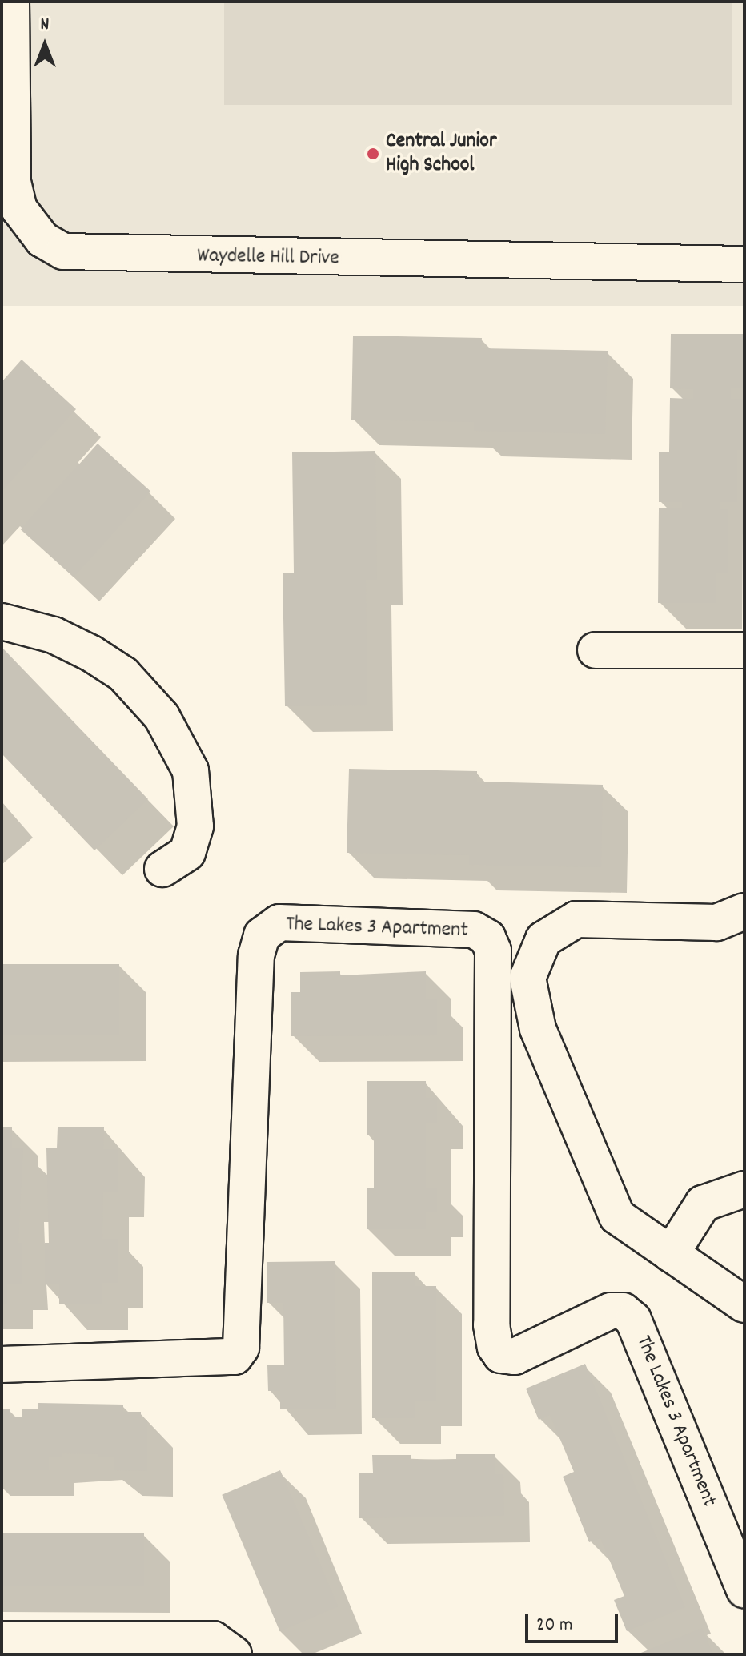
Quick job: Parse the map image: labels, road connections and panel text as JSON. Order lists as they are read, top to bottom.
{
  "streets": {
    "street": ["Waydelle Hill Drive", "The Lakes 3 Apartment"]
  },
  "places": ["Central Junior High School"],
  "scale_bar": "20 m",
  "north": "top"
}
